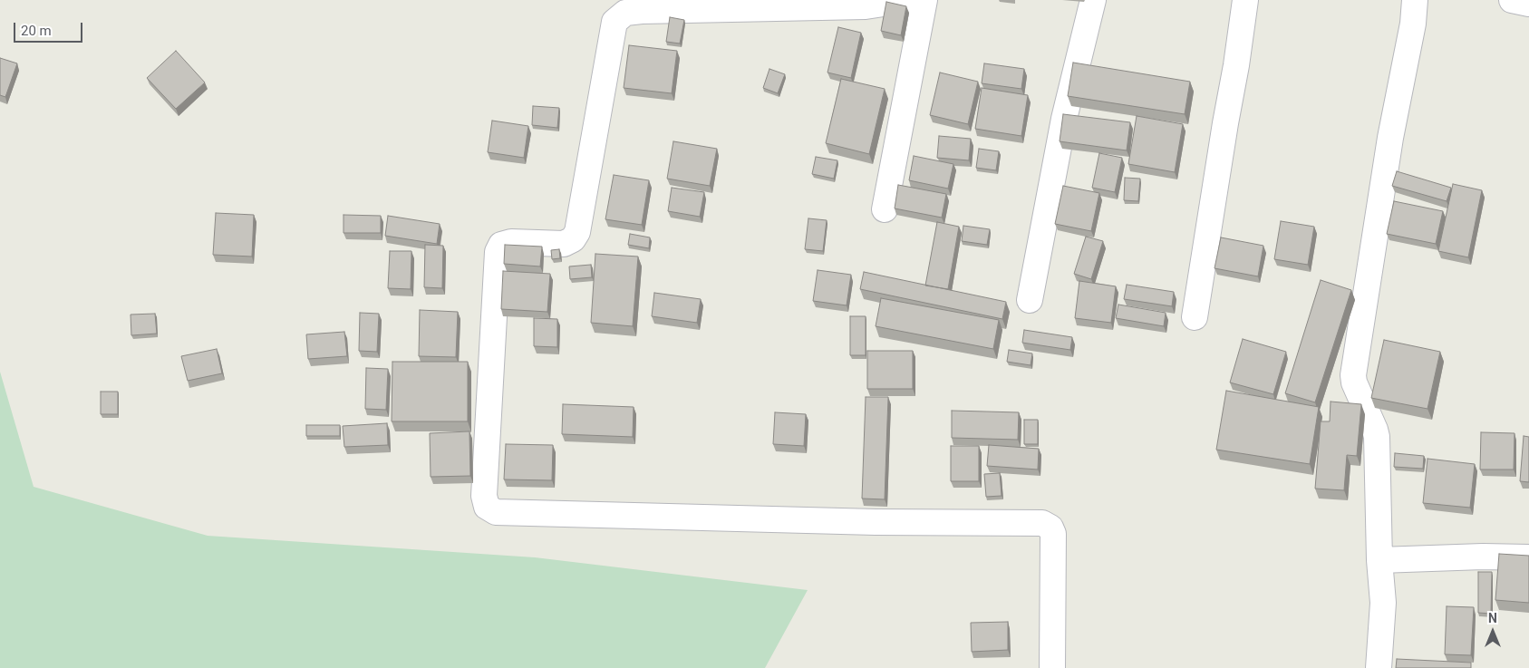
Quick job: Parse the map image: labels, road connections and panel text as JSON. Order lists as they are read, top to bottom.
{
  "scale_bar": "20 m",
  "north": "top"
}
